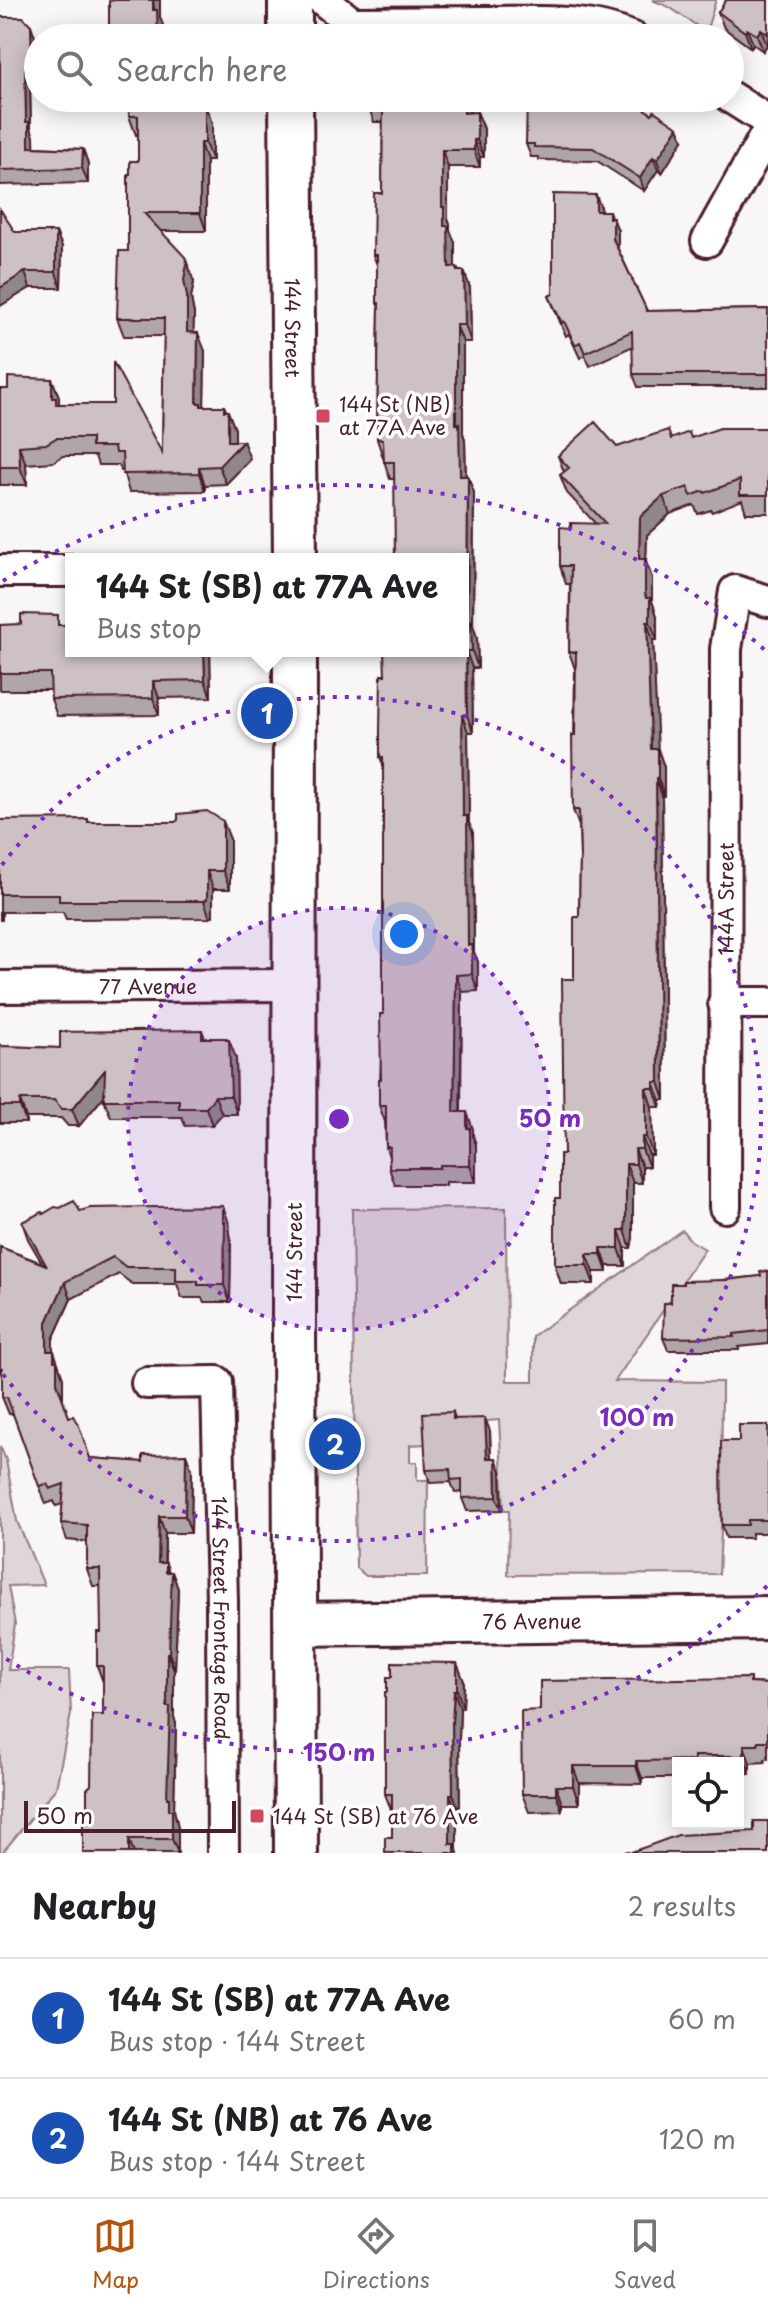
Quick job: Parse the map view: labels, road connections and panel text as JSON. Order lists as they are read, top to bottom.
{
  "streets": {
    "main road": ["144 Street", "76 Avenue"],
    "street": ["144A Street", "77 Avenue", "144 Street Frontage Road"]
  },
  "crossings": [
    ["144 Street", "77 Avenue"],
    ["144 Street", "76 Avenue"]
  ],
  "places": {
    "transit": ["144 St (NB) at 77A Ave", "144 St (SB) at 76 Ave"]
  },
  "scale_bar": "50 m",
  "page": {
    "search": "Search here",
    "popup": ["144 St (SB) at 77A Ave", "Bus stop"],
    "pins": ["1", "2"],
    "scale": "50 m",
    "heading": ["Nearby", "2 results"],
    "list": [
      {
        "mark": "1",
        "name": "144 St (SB) at 77A Ave",
        "note": "Bus stop · 144 Street",
        "value": "60 m"
      },
      {
        "mark": "2",
        "name": "144 St (NB) at 76 Ave",
        "note": "Bus stop · 144 Street",
        "value": "120 m"
      }
    ],
    "nav": ["Map", "Directions", "Saved"]
  },
  "rings": ["50 m", "100 m", "150 m"]
}
